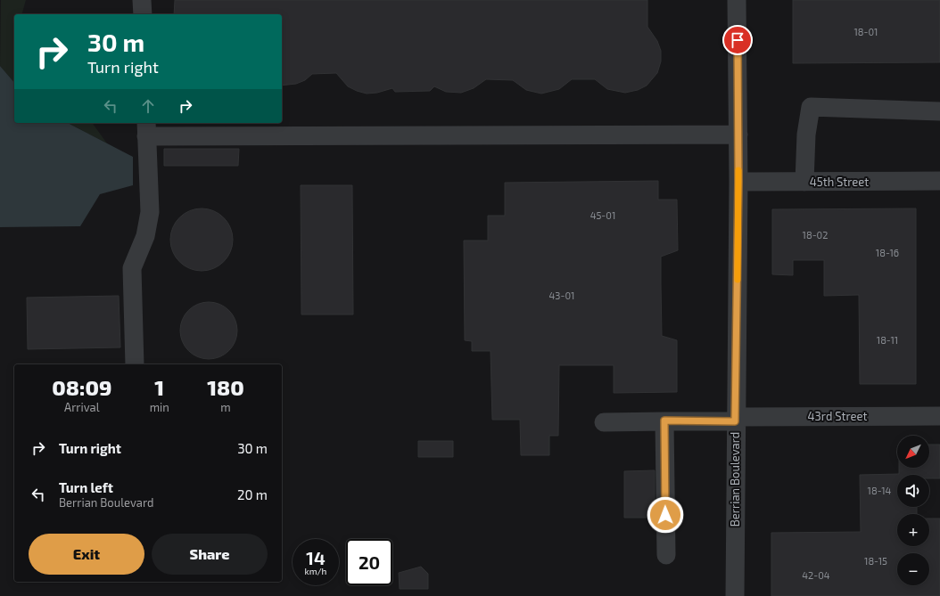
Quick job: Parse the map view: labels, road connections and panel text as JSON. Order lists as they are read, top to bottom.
{
  "streets": {
    "street": ["45th Street", "43rd Street", "Berrian Boulevard"]
  },
  "crossings": [
    ["45th Street", "Berrian Boulevard"],
    ["43rd Street", "Berrian Boulevard"]
  ],
  "house_numbers": [
    "18-01",
    "45-01",
    "18-02",
    "18-16",
    "43-01",
    "18-11",
    "18-14",
    "18-15",
    "42-04"
  ],
  "north": "bottom left",
  "page": {
    "turn": ["30 m", "Turn right"],
    "eta": [
      "08:09",
      "Arrival",
      "1",
      "min",
      "180",
      "m"
    ],
    "list": [
      {
        "name": "Turn right",
        "value": "30 m"
      },
      {
        "name": "Turn left",
        "note": "Berrian Boulevard",
        "value": "20 m"
      }
    ],
    "map_buttons": ["+", "−"],
    "buttons": ["Exit", "Share"],
    "speed": "14 km/h",
    "limit": "20"
  }
}
